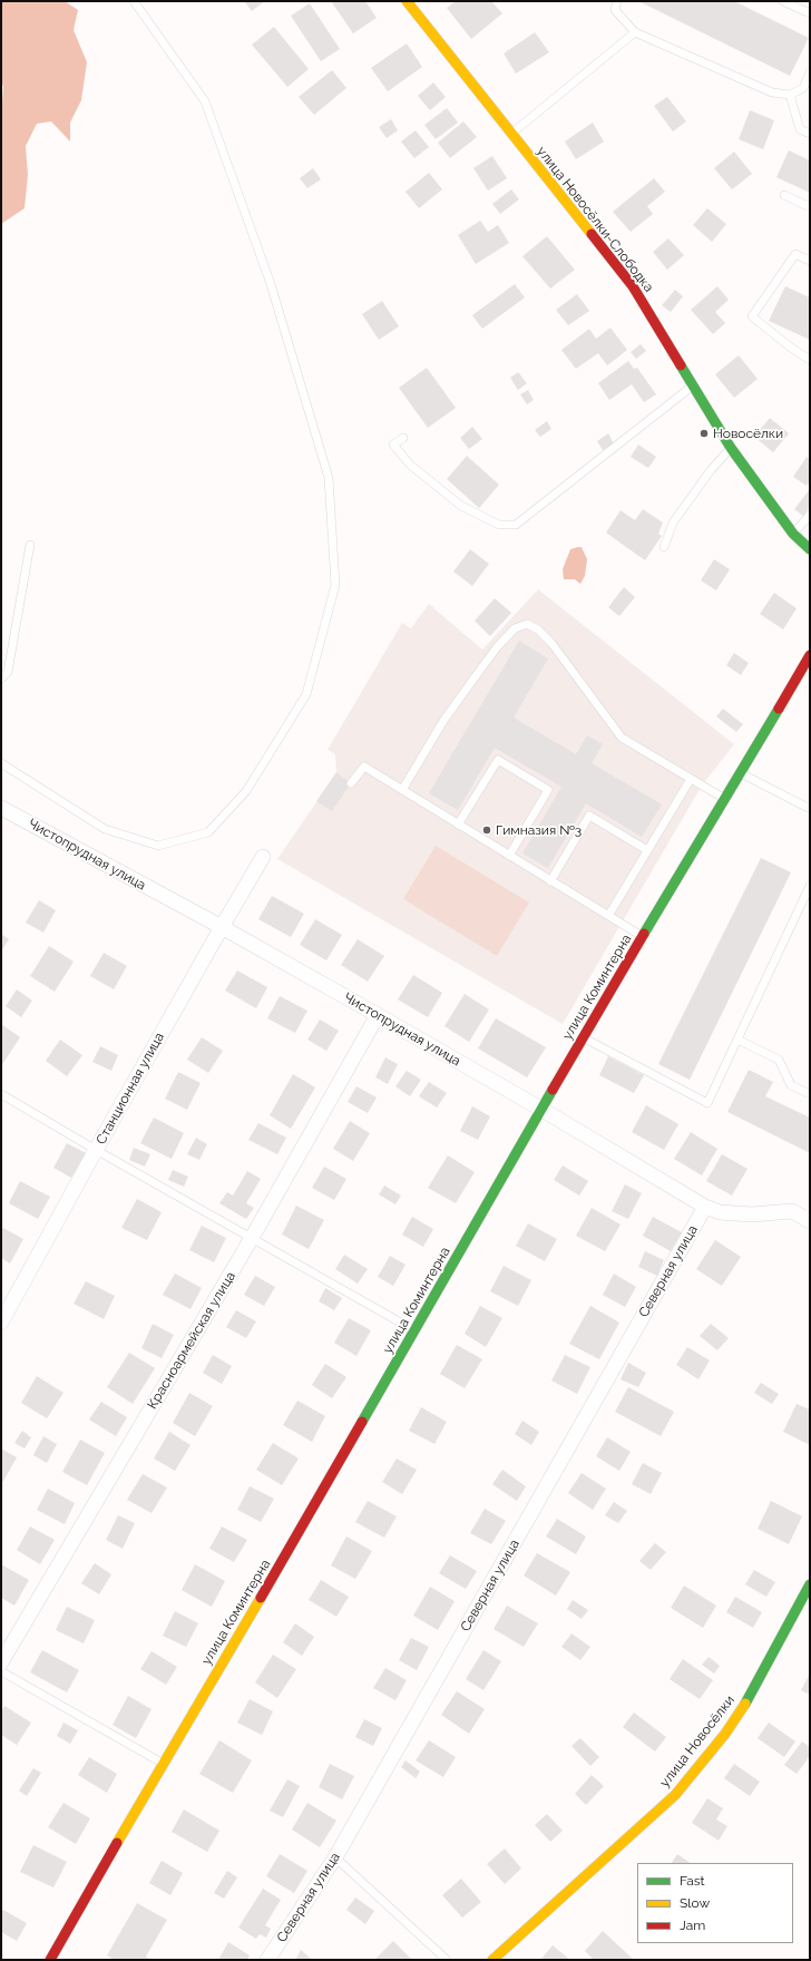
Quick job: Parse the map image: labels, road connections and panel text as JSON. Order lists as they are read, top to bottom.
{
  "streets": {
    "street": [
      "улица Новосёлки-Слободка",
      "Чистопрудная улица",
      "улица Коминтерна",
      "Станционная улица",
      "Северная улица",
      "Красноармейская улица",
      "улица Новосёлки"
    ]
  },
  "crossings": [
    ["Чистопрудная улица", "улица Коминтерна"],
    ["Чистопрудная улица", "Станционная улица"],
    ["Чистопрудная улица", "Северная улица"],
    ["Чистопрудная улица", "Красноармейская улица"]
  ],
  "places": ["Новосёлки", "Гимназия №3"],
  "legend": ["Fast", "Slow", "Jam"]
}
